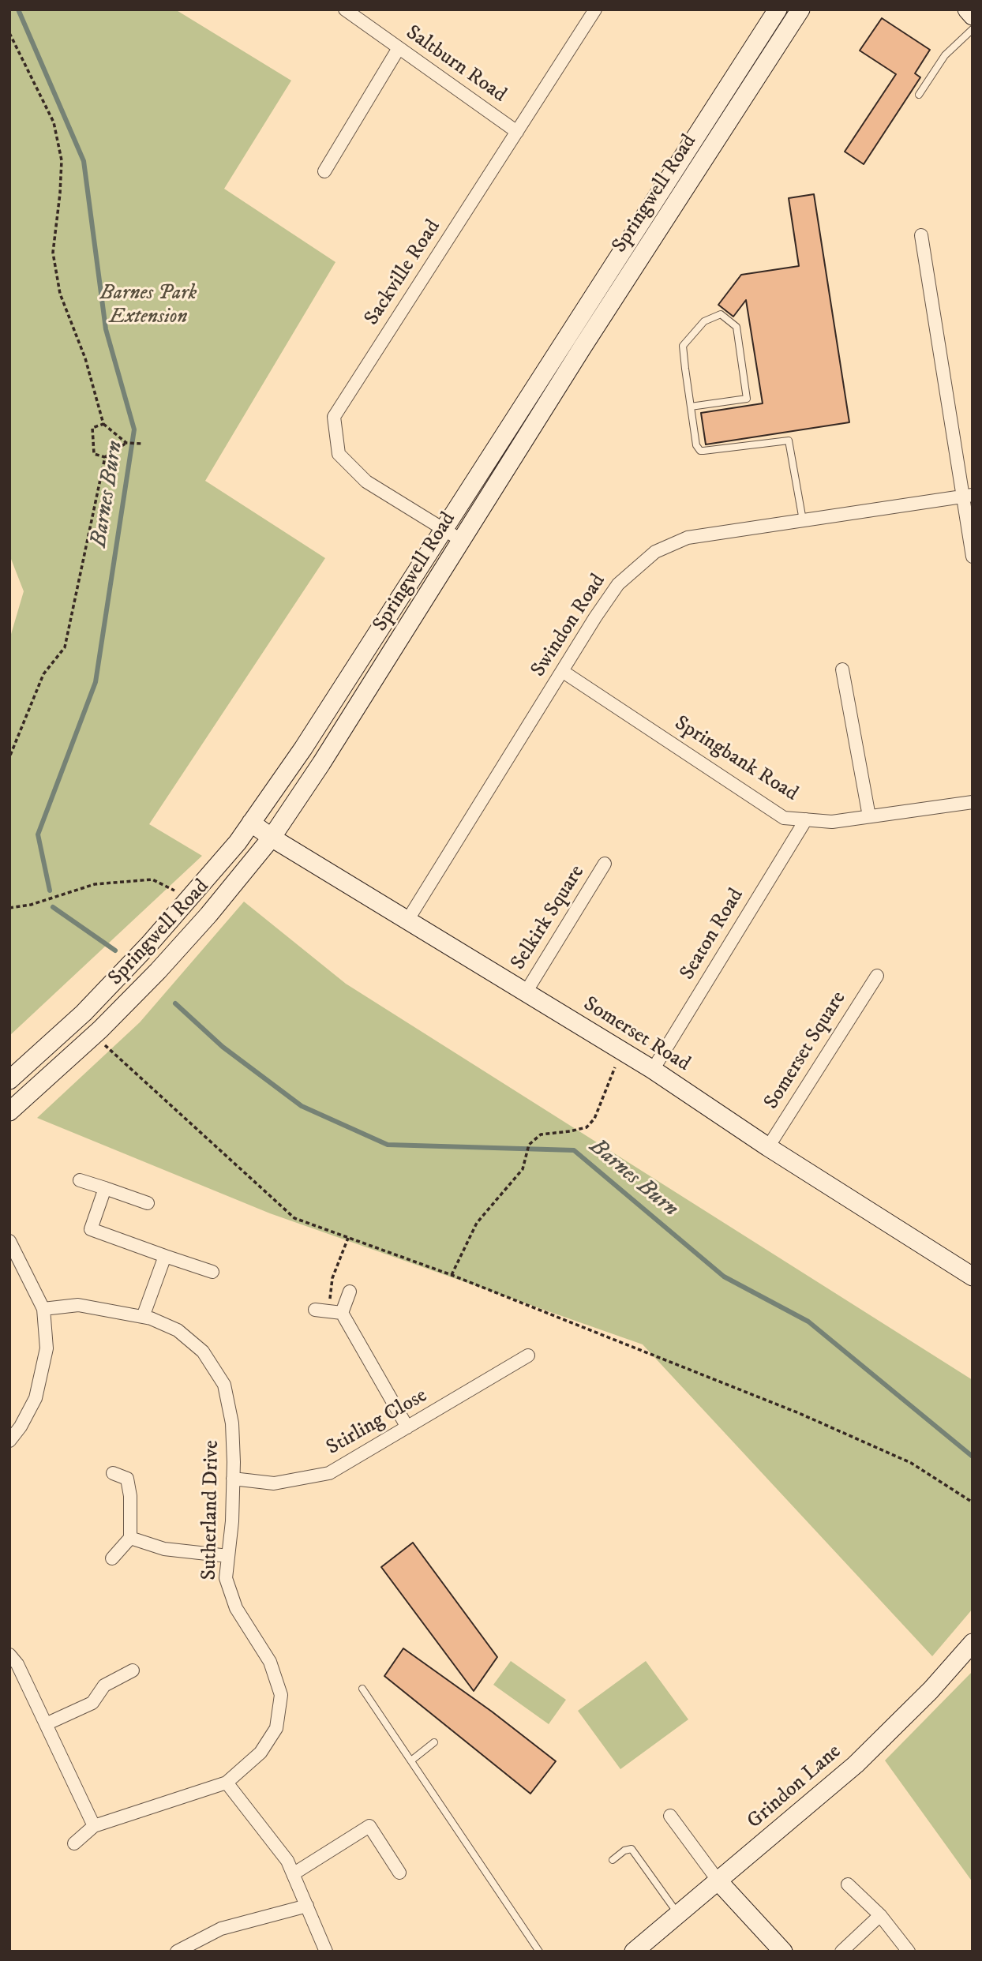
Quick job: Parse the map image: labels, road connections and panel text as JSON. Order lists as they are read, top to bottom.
{
  "streets": {
    "main road": ["Springwell Road", "Somerset Road", "Grindon Lane"],
    "street": [
      "Saltburn Road",
      "Sackville Road",
      "Swindon Road",
      "Springbank Road",
      "Selkirk Square",
      "Seaton Road",
      "Somerset Square",
      "Stirling Close",
      "Sutherland Drive"
    ]
  },
  "crossings": [
    ["Saltburn Road", "Sackville Road"],
    ["Springwell Road", "Sackville Road"],
    ["Springwell Road", "Somerset Road"],
    ["Swindon Road", "Springbank Road"],
    ["Swindon Road", "Somerset Road"],
    ["Springbank Road", "Seaton Road"],
    ["Selkirk Square", "Somerset Road"],
    ["Seaton Road", "Somerset Road"],
    ["Somerset Road", "Somerset Square"],
    ["Stirling Close", "Sutherland Drive"]
  ],
  "water": ["Barnes Burn"],
  "parks": ["Barnes Park Extension"]
}
